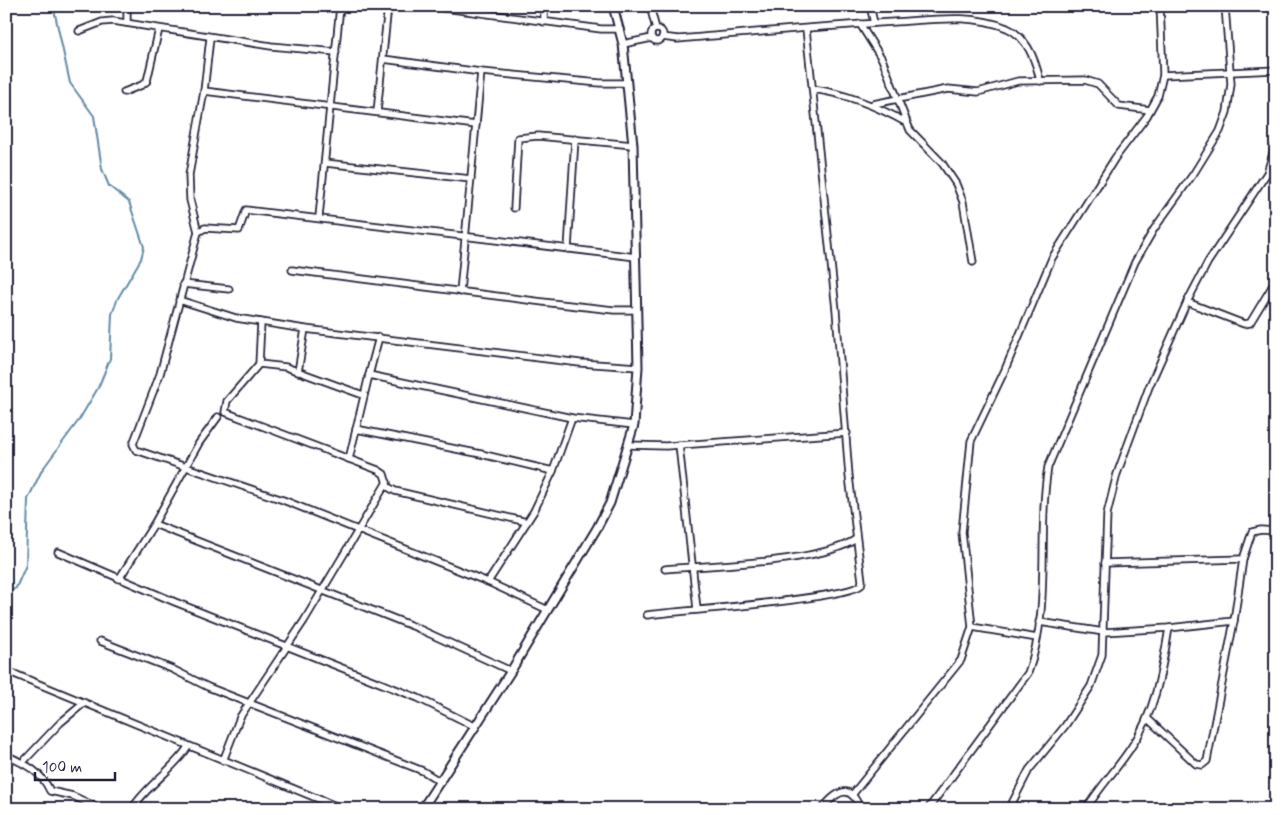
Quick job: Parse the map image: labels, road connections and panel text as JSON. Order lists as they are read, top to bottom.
{
  "scale_bar": "100 m"
}
